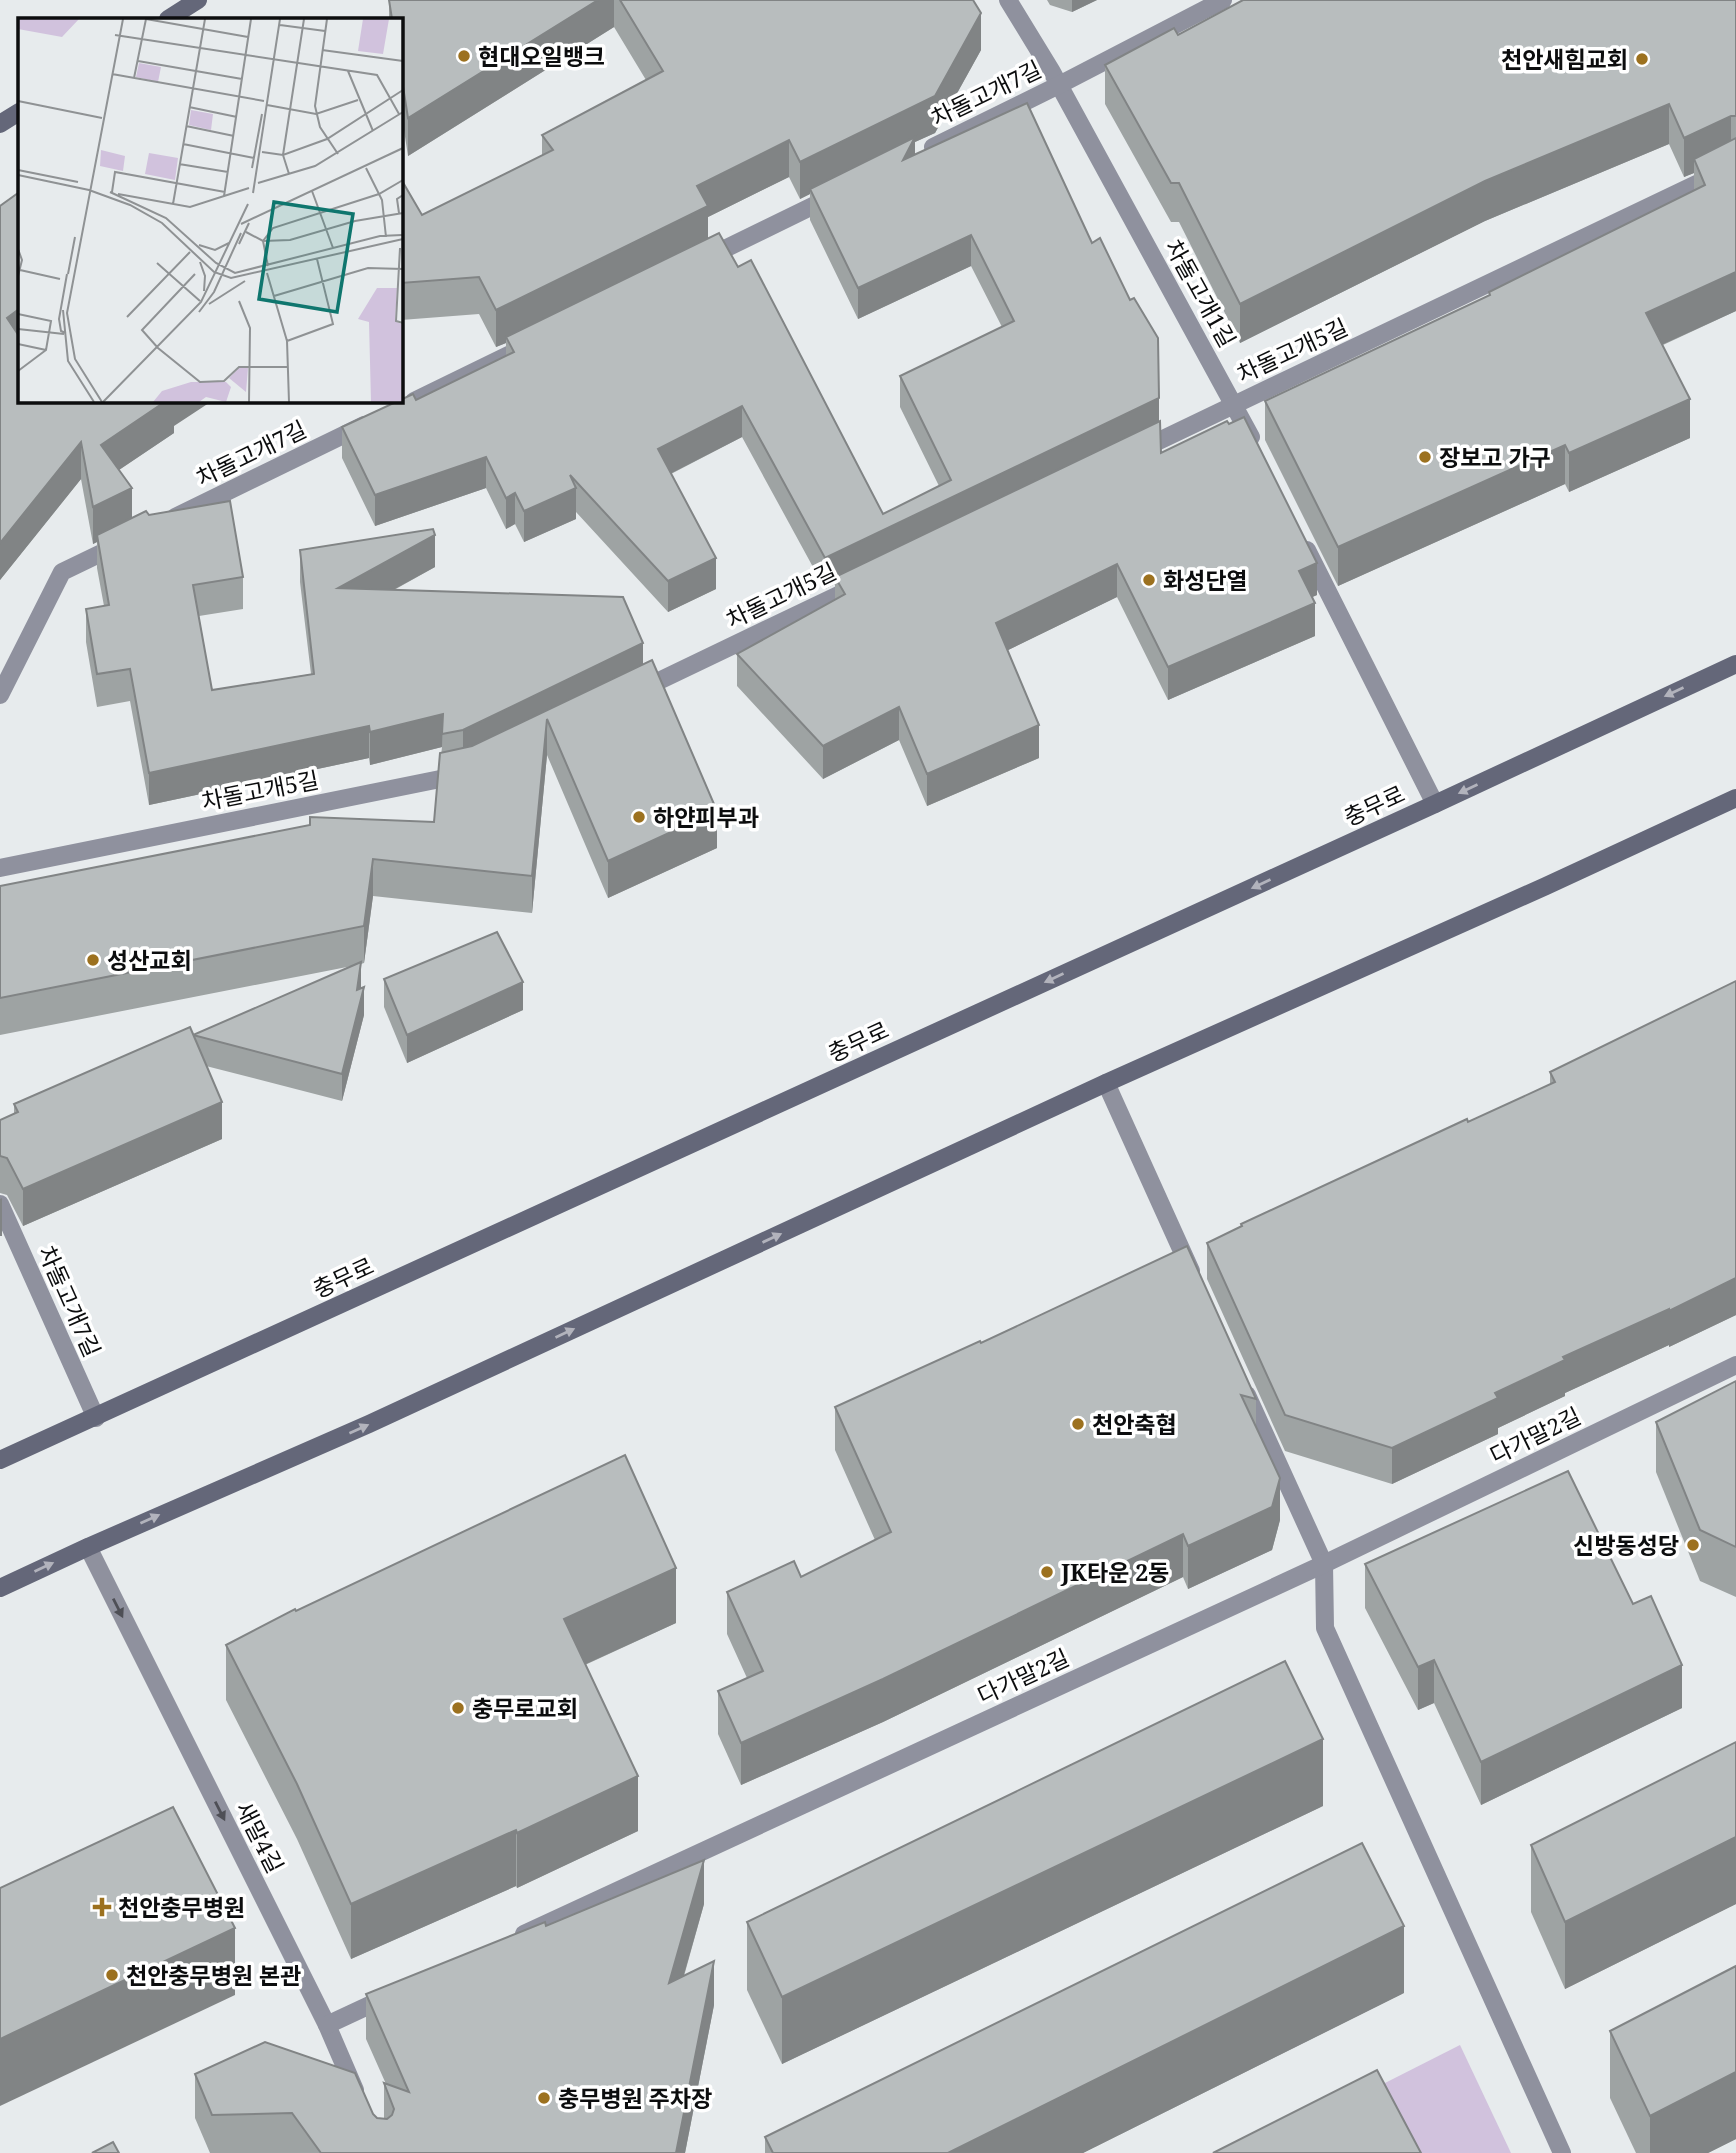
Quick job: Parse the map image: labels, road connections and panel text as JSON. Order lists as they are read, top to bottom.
{
  "streets": {
    "main road": ["충무로"],
    "street": [
      "차돌고개7길",
      "차돌고개1길",
      "차돌고개5길",
      "다가말2길",
      "새말4길"
    ]
  },
  "crossings": [
    ["차돌고개7길", "차돌고개1길"],
    ["차돌고개7길", "충무로"],
    ["차돌고개1길", "차돌고개5길"]
  ],
  "one_way": ["새말4길"],
  "places": {
    "other": [
      "현대오일뱅크",
      "천안새힘교회",
      "장보고 가구",
      "화성단열",
      "하얀피부과",
      "성산교회",
      "천안축협",
      "신방동성당",
      "JK타운 2동",
      "충무로교회",
      "천안충무병원 본관",
      "충무병원 주차장"
    ],
    "health": ["천안충무병원"]
  }
}
